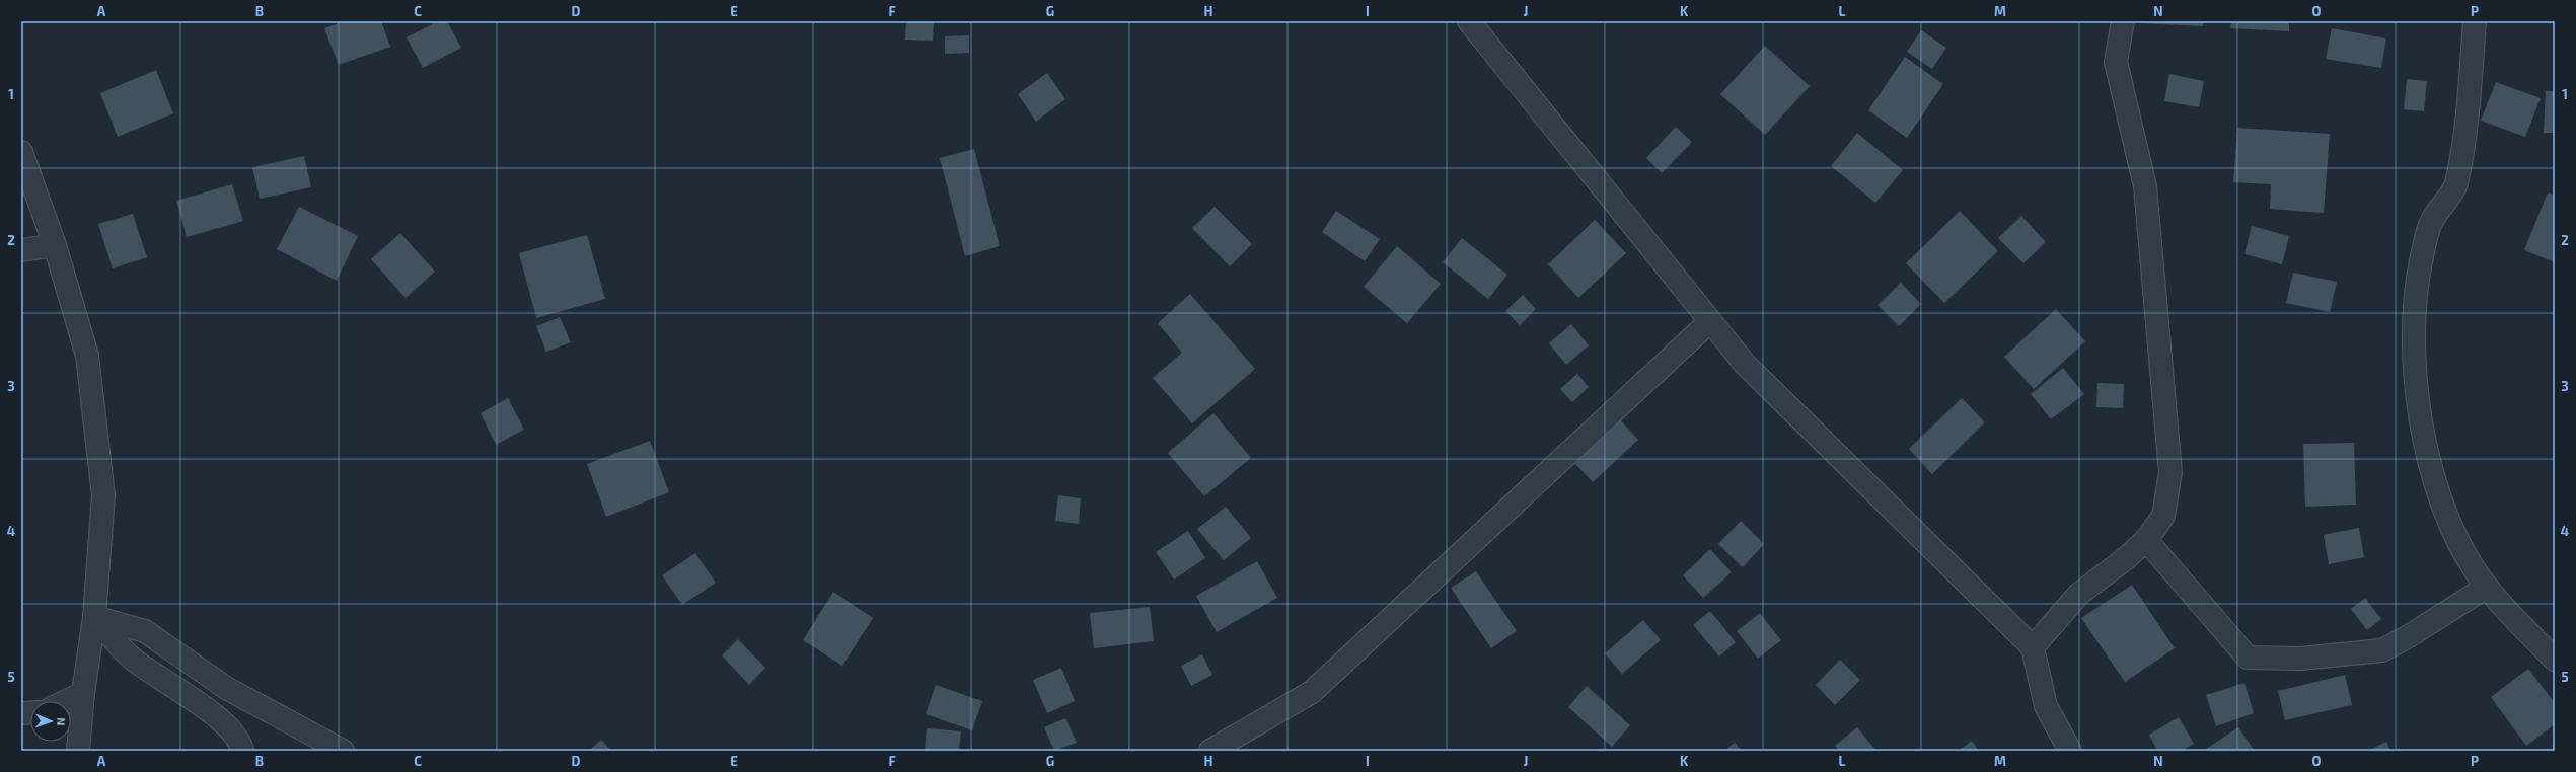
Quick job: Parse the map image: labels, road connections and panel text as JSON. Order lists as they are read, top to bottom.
{
  "north": "right",
  "grid": {
    "columns": [
      "A",
      "B",
      "C",
      "D",
      "E",
      "F",
      "G",
      "H",
      "I",
      "J",
      "K",
      "L",
      "M",
      "N",
      "O",
      "P"
    ],
    "rows": [
      "1",
      "2",
      "3",
      "4",
      "5"
    ]
  }
}
